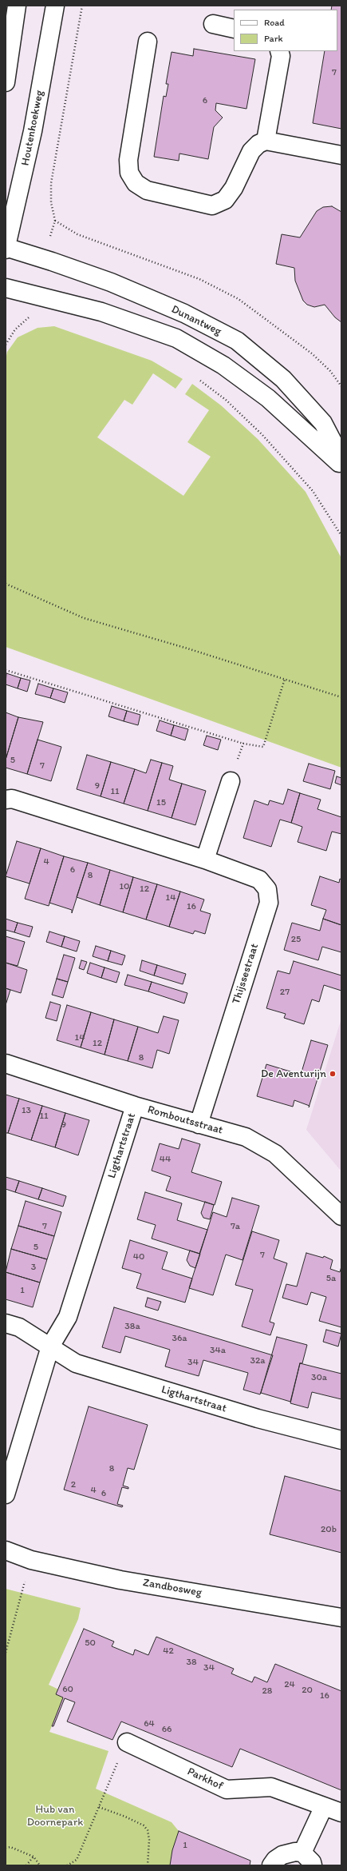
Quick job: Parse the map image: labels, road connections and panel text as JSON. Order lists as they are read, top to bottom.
{
  "streets": {
    "street": [
      "Houtenhoekweg",
      "Dunantweg",
      "Thijssestraat",
      "Romboutsstraat",
      "Ligthartstraat",
      "Zandbosweg",
      "Parkhof"
    ]
  },
  "crossings": [
    ["Houtenhoekweg", "Dunantweg"],
    ["Thijssestraat", "Romboutsstraat"],
    ["Romboutsstraat", "Ligthartstraat"]
  ],
  "parks": ["Hub van Doornepark"],
  "places": ["De Aventurijn"],
  "house_numbers": [
    "7",
    "6",
    "5",
    "7",
    "9",
    "11",
    "15",
    "4",
    "6",
    "8",
    "10",
    "12",
    "14",
    "16",
    "25",
    "27",
    "14",
    "12",
    "8",
    "13",
    "11",
    "9",
    "44",
    "7",
    "7a",
    "5",
    "7",
    "40",
    "3",
    "5a",
    "1",
    "38a",
    "36a",
    "34a",
    "32a",
    "34",
    "30a",
    "8",
    "2",
    "4",
    "6",
    "20b",
    "50",
    "42",
    "38",
    "34",
    "24",
    "60",
    "20",
    "28",
    "16",
    "64",
    "66",
    "1"
  ],
  "legend": ["Road", "Park"]
}
